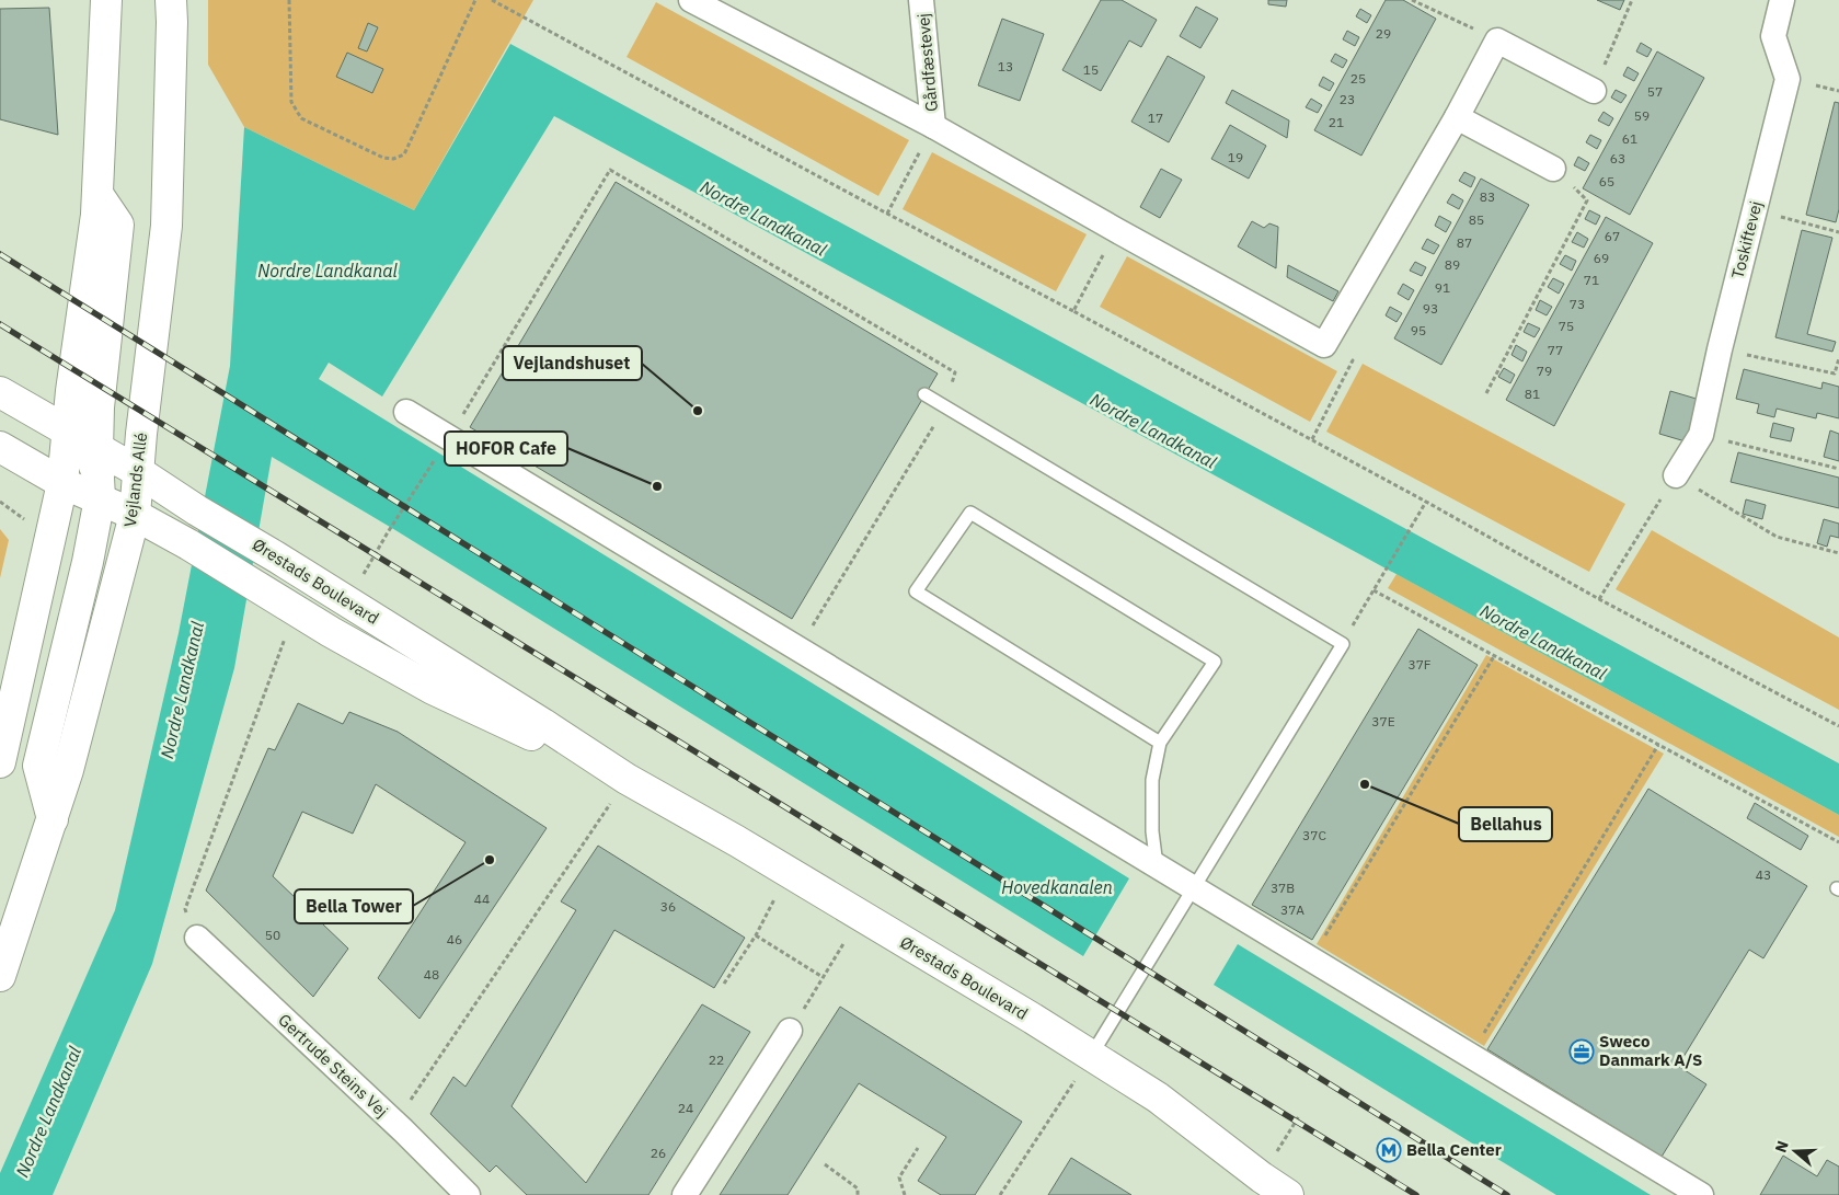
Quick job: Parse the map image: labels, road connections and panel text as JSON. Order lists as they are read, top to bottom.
{
  "streets": {
    "street": [
      "Gårdfæstevej",
      "Toskiftevej",
      "Vejlands Allé",
      "Ørestads Boulevard",
      "Gertrude Steins Vej"
    ]
  },
  "crossings": [
    ["Vejlands Allé", "Ørestads Boulevard"]
  ],
  "water": ["Nordre Landkanal", "Hovedkanalen"],
  "places": {
    "other": [
      "Vejlandshuset",
      "HOFOR Cafe",
      "Bellahus",
      "Bella Tower"
    ],
    "office": ["Sweco Danmark A/S"],
    "metro station": ["Bella Center"]
  },
  "house_numbers": [
    "29",
    "13",
    "15",
    "25",
    "57",
    "23",
    "59",
    "17",
    "21",
    "61",
    "19",
    "63",
    "65",
    "83",
    "85",
    "67",
    "87",
    "69",
    "89",
    "71",
    "91",
    "73",
    "93",
    "75",
    "95",
    "77",
    "79",
    "81",
    "37F",
    "37E",
    "37C",
    "43",
    "37B",
    "44",
    "36",
    "37A",
    "50",
    "46",
    "48",
    "22",
    "24",
    "26"
  ],
  "north": "left"
}
